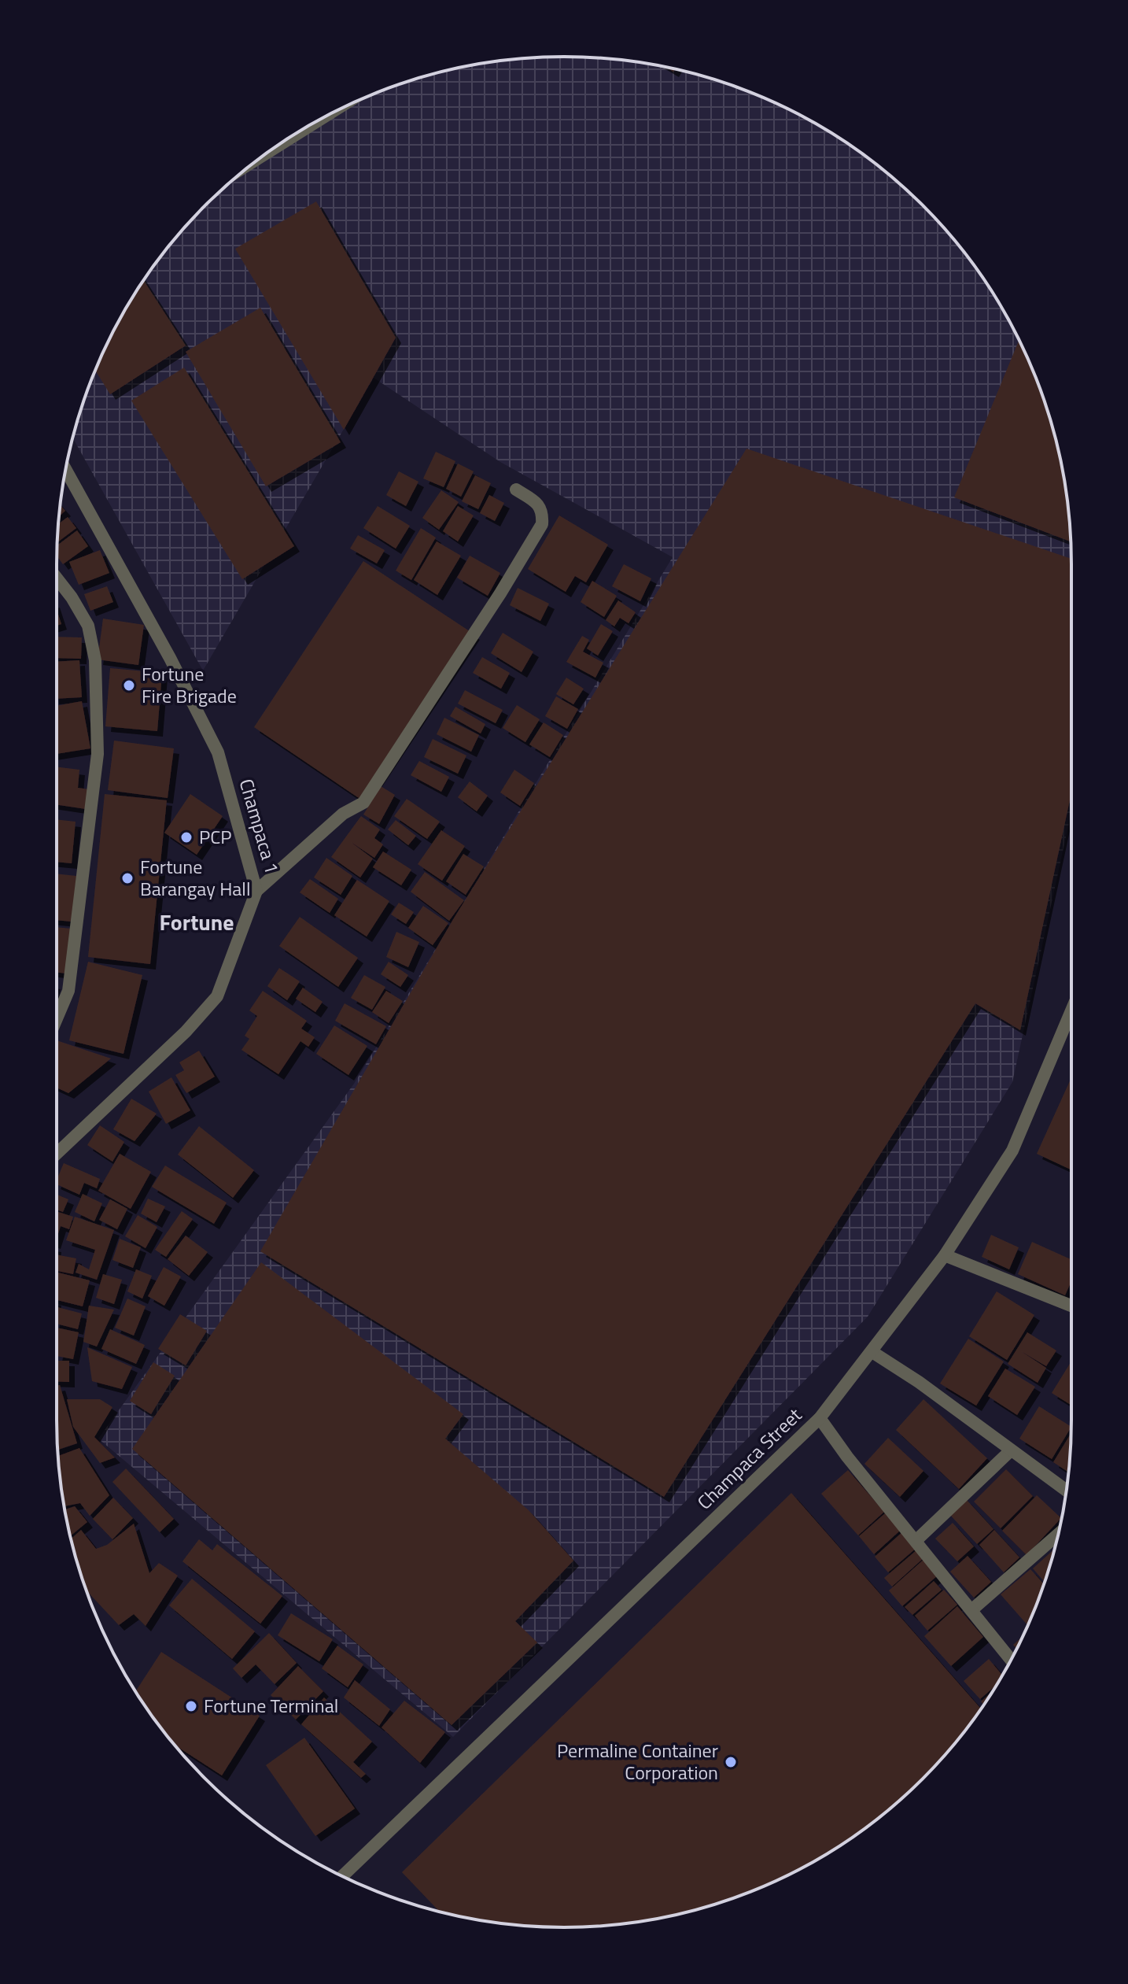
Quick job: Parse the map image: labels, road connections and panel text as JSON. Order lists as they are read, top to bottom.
{
  "streets": {
    "street": ["Champaca 1", "Champaca Street"]
  },
  "districts": ["Fortune"],
  "places": [
    "Fortune Fire Brigade",
    "PCP",
    "Fortune Barangay Hall",
    "Fortune Terminal",
    "Permaline Container Corporation"
  ]
}
